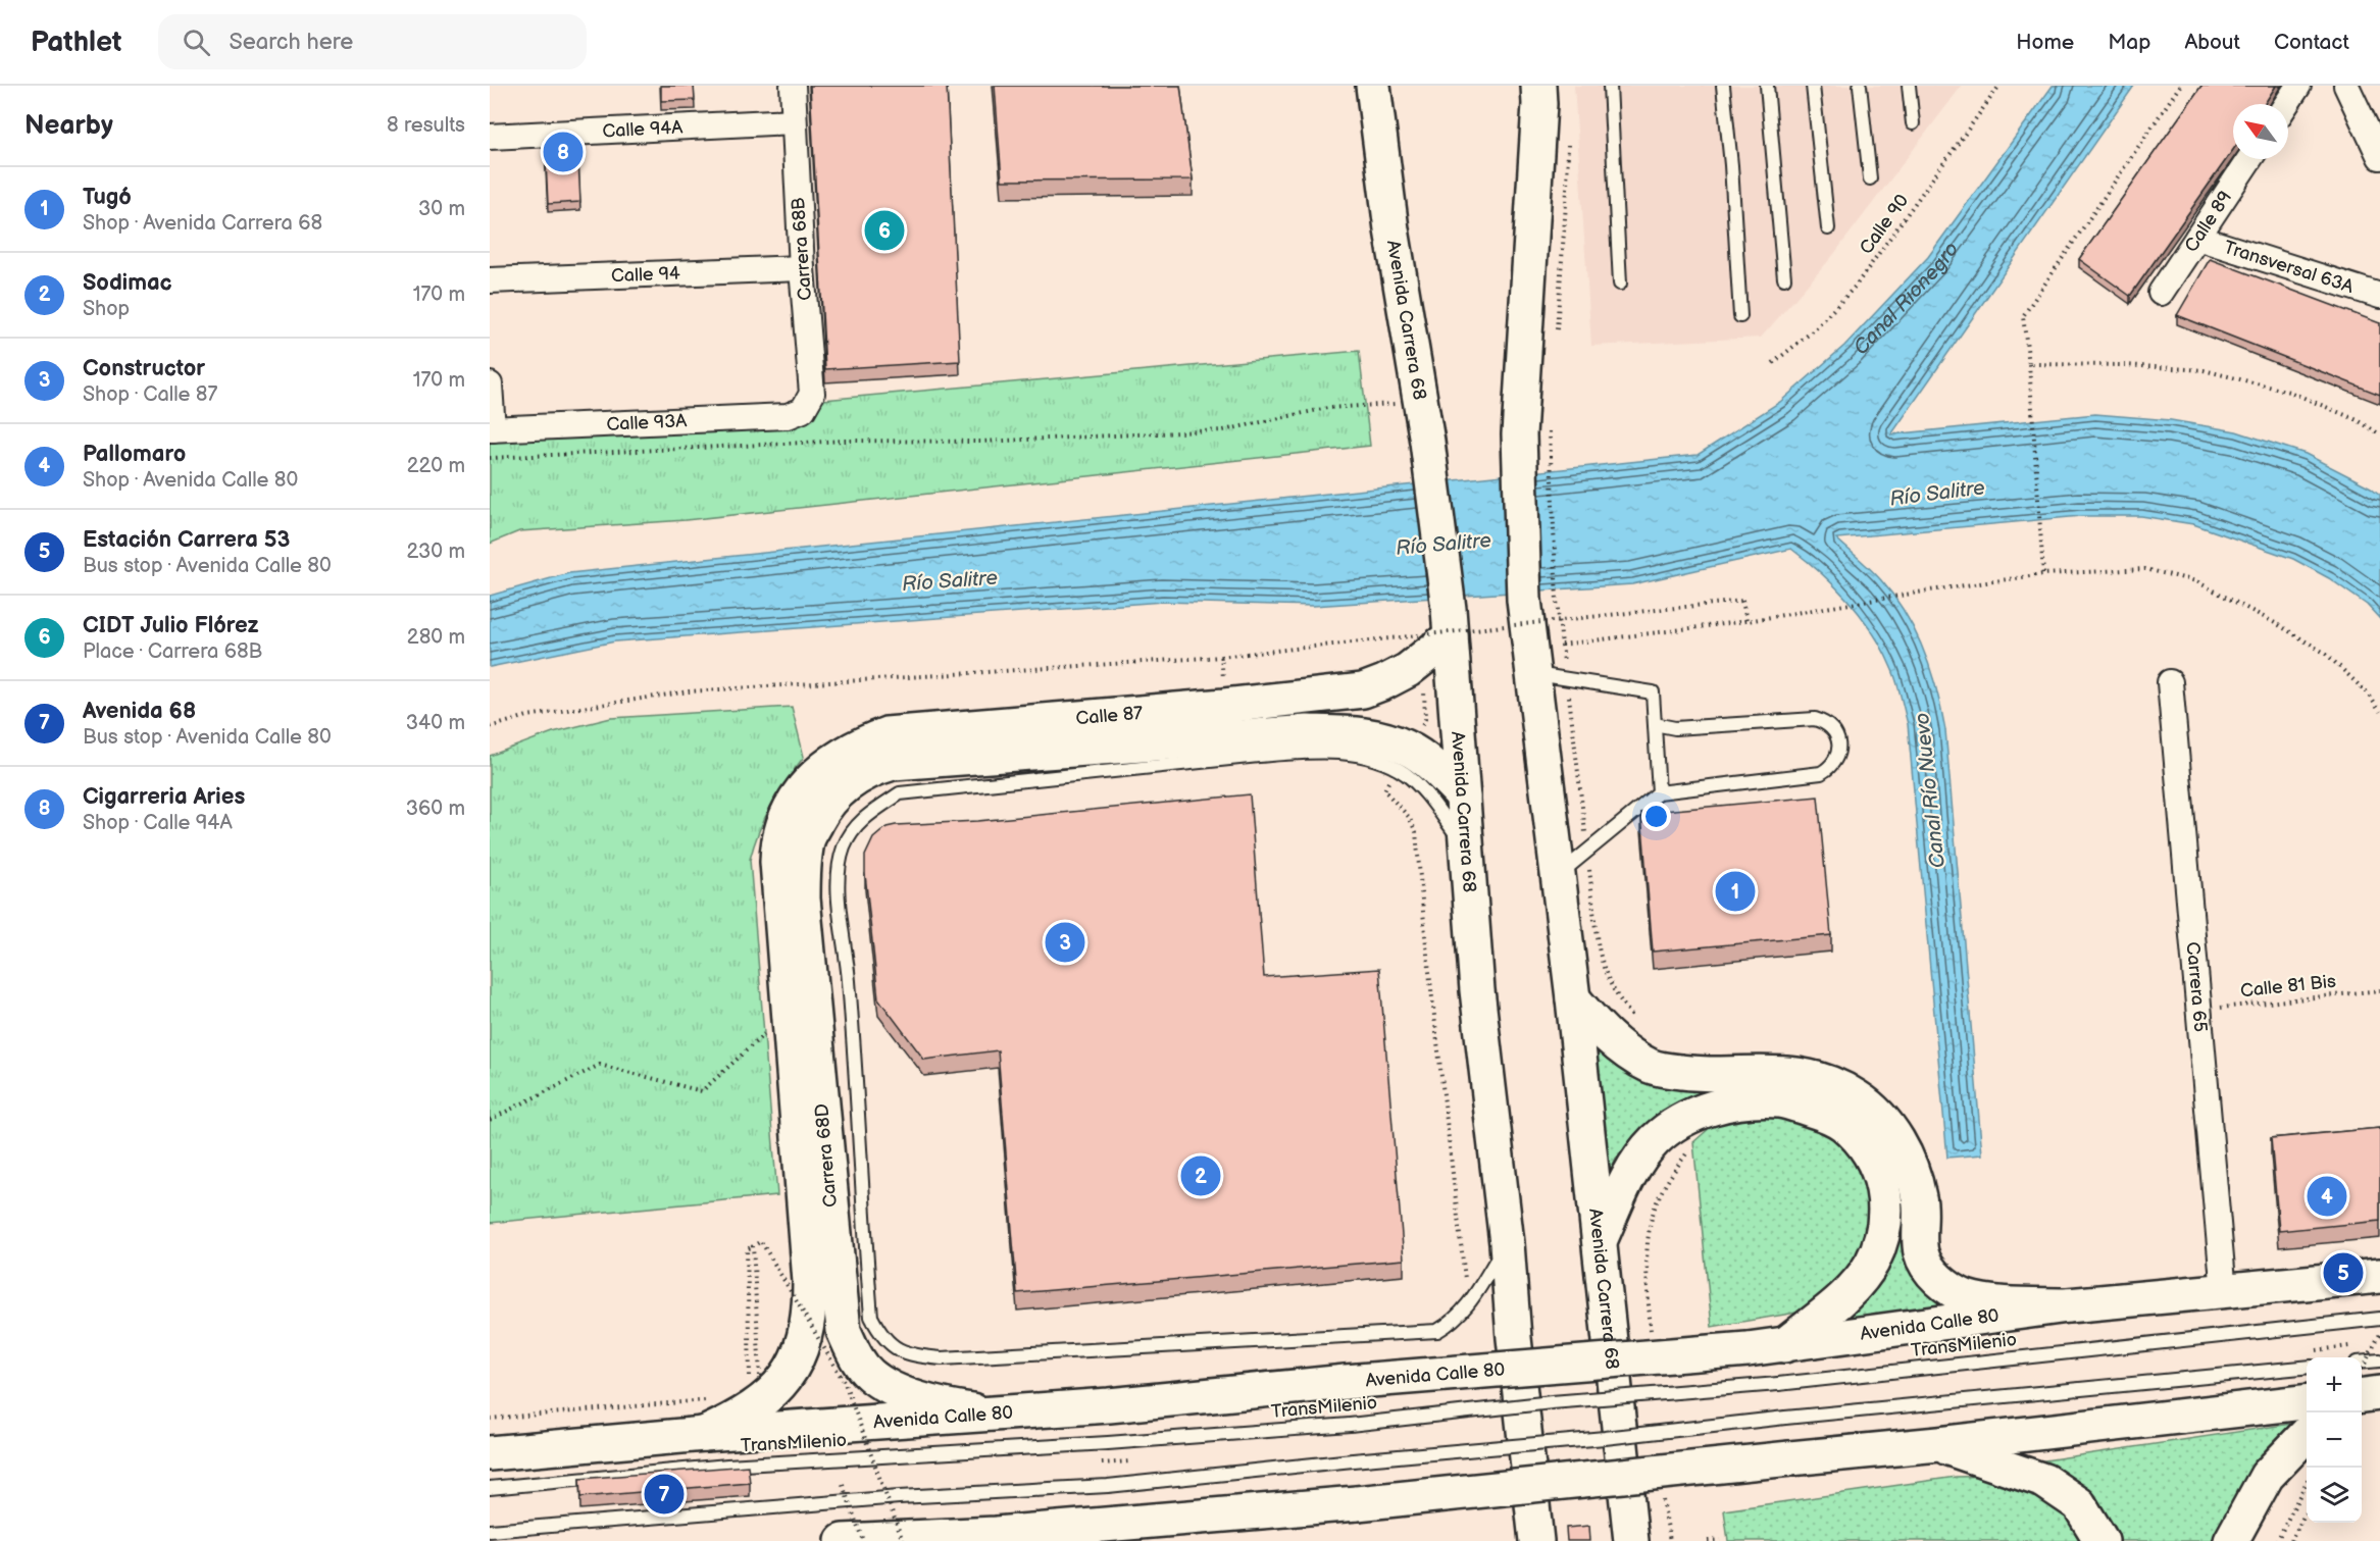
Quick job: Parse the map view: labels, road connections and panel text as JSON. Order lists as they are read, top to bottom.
{
  "streets": {
    "main road": [
      "Avenida Carrera 68",
      "Calle 87",
      "Carrera 68D",
      "Avenida Calle 80"
    ],
    "street": [
      "Calle 94A",
      "Calle 89",
      "Carrera 68B",
      "Transversal 63A",
      "Calle 94",
      "Calle 93A",
      "Carrera 65"
    ],
    "lane": ["TransMilenio"],
    "path": ["Calle 90", "Calle 81 Bis"]
  },
  "crossings": [
    ["Calle 94A", "Carrera 68B"],
    ["Calle 89", "Transversal 63A"],
    ["Carrera 68B", "Calle 94"],
    ["Carrera 68B", "Calle 93A"],
    ["Avenida Carrera 68", "Calle 87"],
    ["Calle 87", "Carrera 68D"],
    ["Calle 81 Bis", "Carrera 65"],
    ["Carrera 65", "Avenida Calle 80"],
    ["Carrera 68D", "Avenida Calle 80"]
  ],
  "water": ["Canal Rionegro", "Río Salitre", "Canal Río Nuevo"],
  "north": "top left",
  "page": {
    "header": "Pathlet",
    "search": "Search here",
    "nav": [
      "Home",
      "Map",
      "About",
      "Contact"
    ],
    "heading": ["Nearby", "8 results"],
    "pins": [
      "8",
      "6",
      "1",
      "3",
      "2",
      "4",
      "5",
      "7"
    ],
    "list": [
      {
        "mark": "1",
        "name": "Tugó",
        "note": "Shop · Avenida Carrera 68",
        "value": "30 m"
      },
      {
        "mark": "2",
        "name": "Sodimac",
        "note": "Shop",
        "value": "170 m"
      },
      {
        "mark": "3",
        "name": "Constructor",
        "note": "Shop · Calle 87",
        "value": "170 m"
      },
      {
        "mark": "4",
        "name": "Pallomaro",
        "note": "Shop · Avenida Calle 80",
        "value": "220 m"
      },
      {
        "mark": "5",
        "name": "Estación Carrera 53",
        "note": "Bus stop · Avenida Calle 80",
        "value": "230 m"
      },
      {
        "mark": "6",
        "name": "CIDT Julio Flórez",
        "note": "Place · Carrera 68B",
        "value": "280 m"
      },
      {
        "mark": "7",
        "name": "Avenida 68",
        "note": "Bus stop · Avenida Calle 80",
        "value": "340 m"
      },
      {
        "mark": "8",
        "name": "Cigarreria Aries",
        "note": "Shop · Calle 94A",
        "value": "360 m"
      }
    ],
    "map_buttons": ["+", "−"]
  }
}
